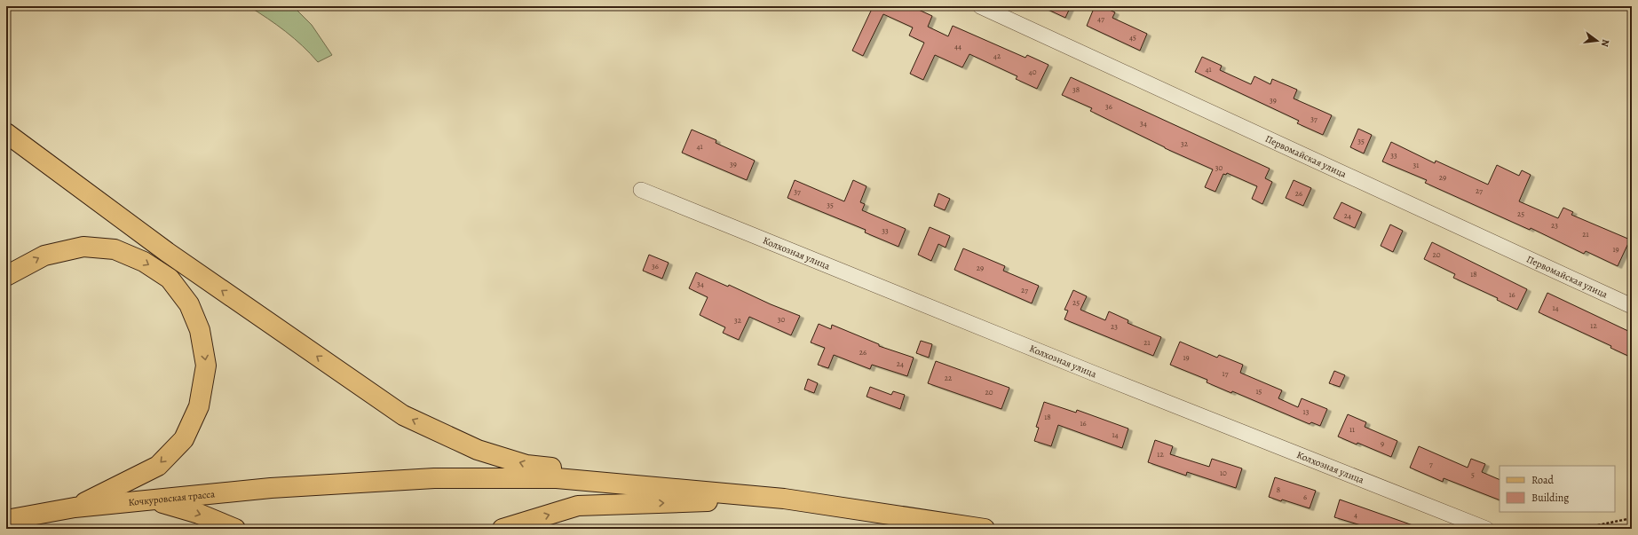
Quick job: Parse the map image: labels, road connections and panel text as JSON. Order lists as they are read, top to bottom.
{
  "streets": {
    "main road": ["Кочкуровская трасса"],
    "street": ["Первомайская улица", "Колхозная улица"]
  },
  "house_numbers": [
    "47",
    "45",
    "44",
    "42",
    "41",
    "40",
    "38",
    "39",
    "36",
    "37",
    "34",
    "35",
    "32",
    "41",
    "33",
    "39",
    "31",
    "30",
    "29",
    "27",
    "37",
    "26",
    "35",
    "25",
    "24",
    "23",
    "33",
    "21",
    "19",
    "20",
    "36",
    "29",
    "18",
    "34",
    "27",
    "16",
    "25",
    "14",
    "30",
    "32",
    "12",
    "23",
    "21",
    "26",
    "19",
    "24",
    "17",
    "22",
    "15",
    "20",
    "13",
    "18",
    "16",
    "11",
    "14",
    "9",
    "12",
    "7",
    "10",
    "5",
    "8",
    "6",
    "4"
  ],
  "legend": ["Road", "Building"],
  "north": "right"
}
